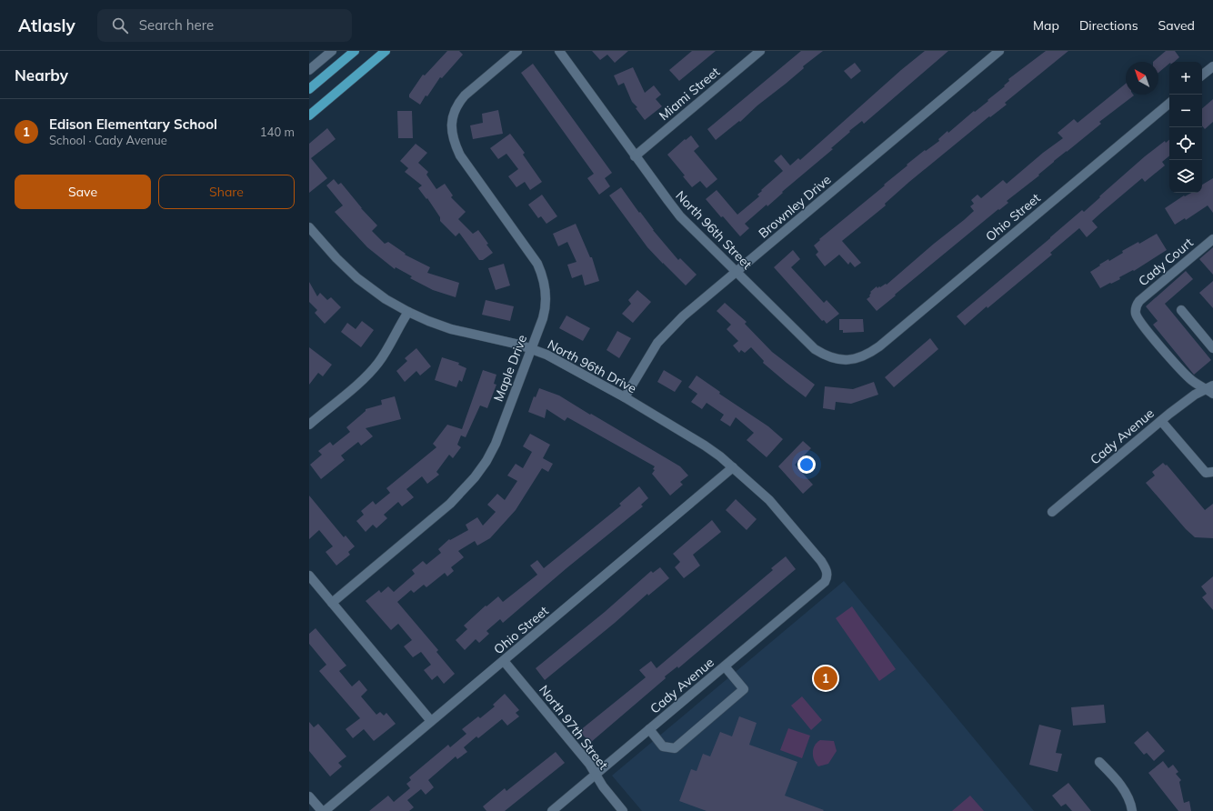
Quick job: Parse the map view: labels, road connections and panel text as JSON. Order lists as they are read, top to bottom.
{
  "streets": {
    "street": [
      "Miami Street",
      "Brownley Drive",
      "Ohio Street",
      "North 96th Street",
      "Cady Court",
      "North 96th Drive",
      "Maple Drive",
      "Cady Avenue",
      "North 97th Street"
    ]
  },
  "crossings": [
    ["Miami Street", "North 96th Street"],
    ["Brownley Drive", "North 96th Street"],
    ["Brownley Drive", "North 96th Drive"],
    ["Ohio Street", "North 96th Street"],
    ["Ohio Street", "North 96th Drive"],
    ["Ohio Street", "North 97th Street"],
    ["Cady Court", "Cady Avenue"],
    ["North 96th Drive", "Maple Drive"],
    ["North 96th Drive", "Cady Avenue"],
    ["Cady Avenue", "North 97th Street"]
  ],
  "north": "top left",
  "page": {
    "header": "Atlasly",
    "search": "Search here",
    "nav": ["Map", "Directions", "Saved"],
    "heading": "Nearby",
    "map_buttons": ["+", "−"],
    "list": [
      {
        "mark": "1",
        "name": "Edison Elementary School",
        "note": "School · Cady Avenue",
        "value": "140 m"
      }
    ],
    "buttons": ["Save", "Share"],
    "pins": "1"
  }
}
